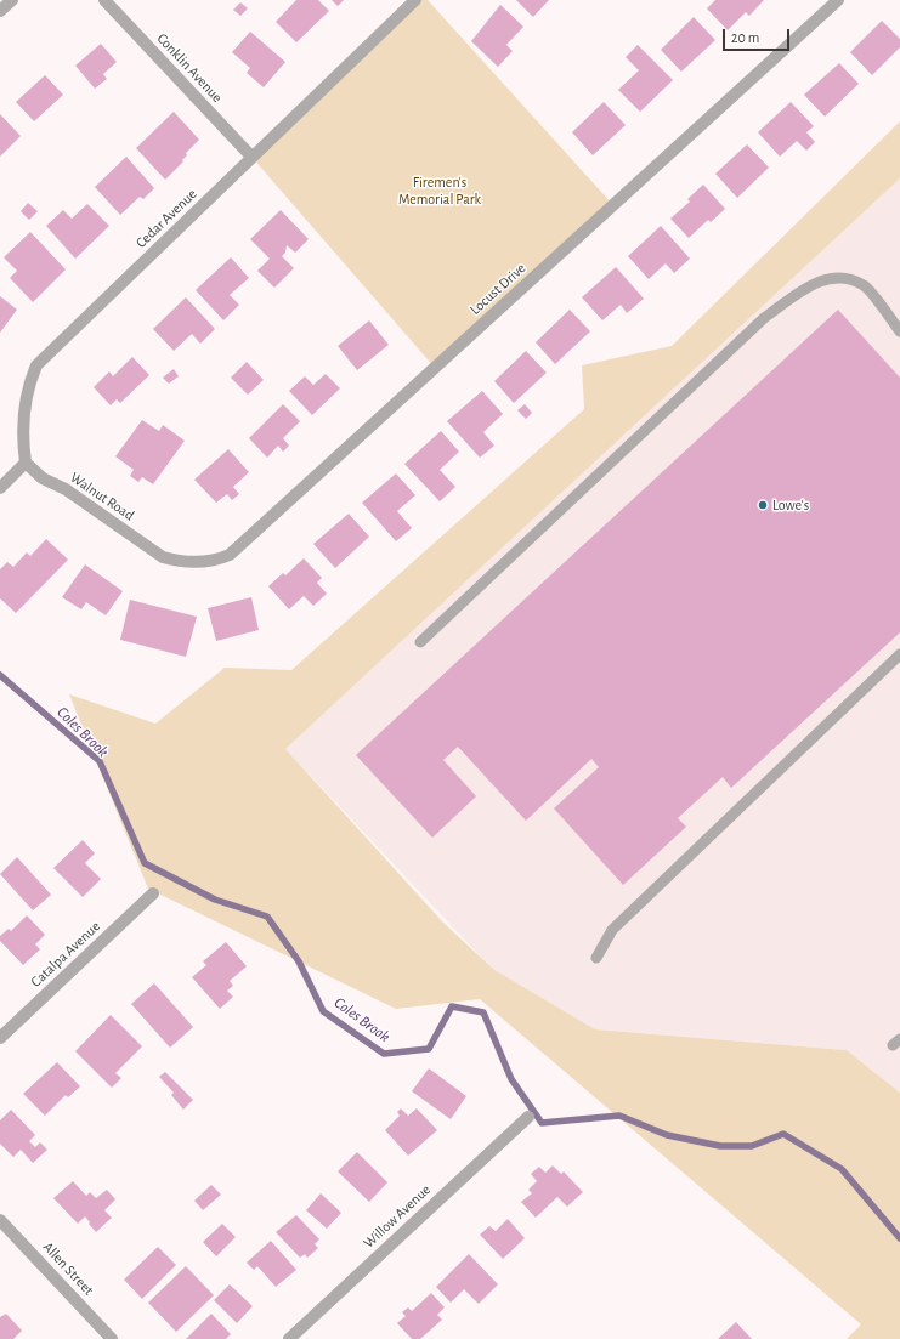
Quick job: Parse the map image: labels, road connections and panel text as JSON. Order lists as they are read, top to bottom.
{
  "streets": {
    "street": [
      "Conklin Avenue",
      "Cedar Avenue",
      "Locust Drive",
      "Walnut Road",
      "Catalpa Avenue",
      "Willow Avenue",
      "Allen Street"
    ]
  },
  "crossings": [
    ["Conklin Avenue", "Cedar Avenue"],
    ["Cedar Avenue", "Walnut Road"],
    ["Locust Drive", "Walnut Road"]
  ],
  "water": ["Coles Brook"],
  "parks": ["Firemen's Memorial Park"],
  "places": ["Lowe's"],
  "scale_bar": "20 m"
}
